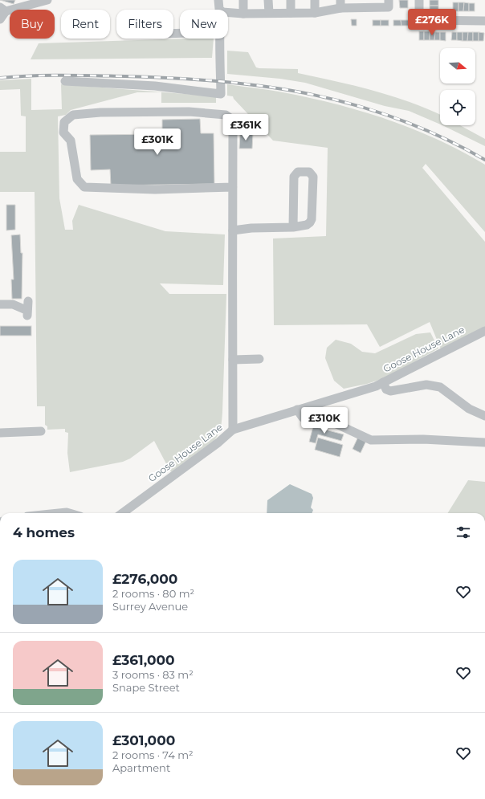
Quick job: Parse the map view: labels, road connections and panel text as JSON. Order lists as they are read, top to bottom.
{
  "streets": {
    "street": ["Goose House Lane"]
  },
  "north": "right",
  "page": {
    "price": [
      "£276K",
      "£361K",
      "£301K",
      "£310K"
    ],
    "chip": [
      "Buy",
      "Rent",
      "Filters",
      "New"
    ],
    "heading": "4 homes",
    "list": [
      {
        "name": "£276,000",
        "note": "2 rooms · 80 m² · Surrey Avenue"
      },
      {
        "name": "£361,000",
        "note": "3 rooms · 83 m² · Snape Street"
      },
      {
        "name": "£301,000",
        "note": "2 rooms · 74 m² · Apartment"
      }
    ]
  }
}
